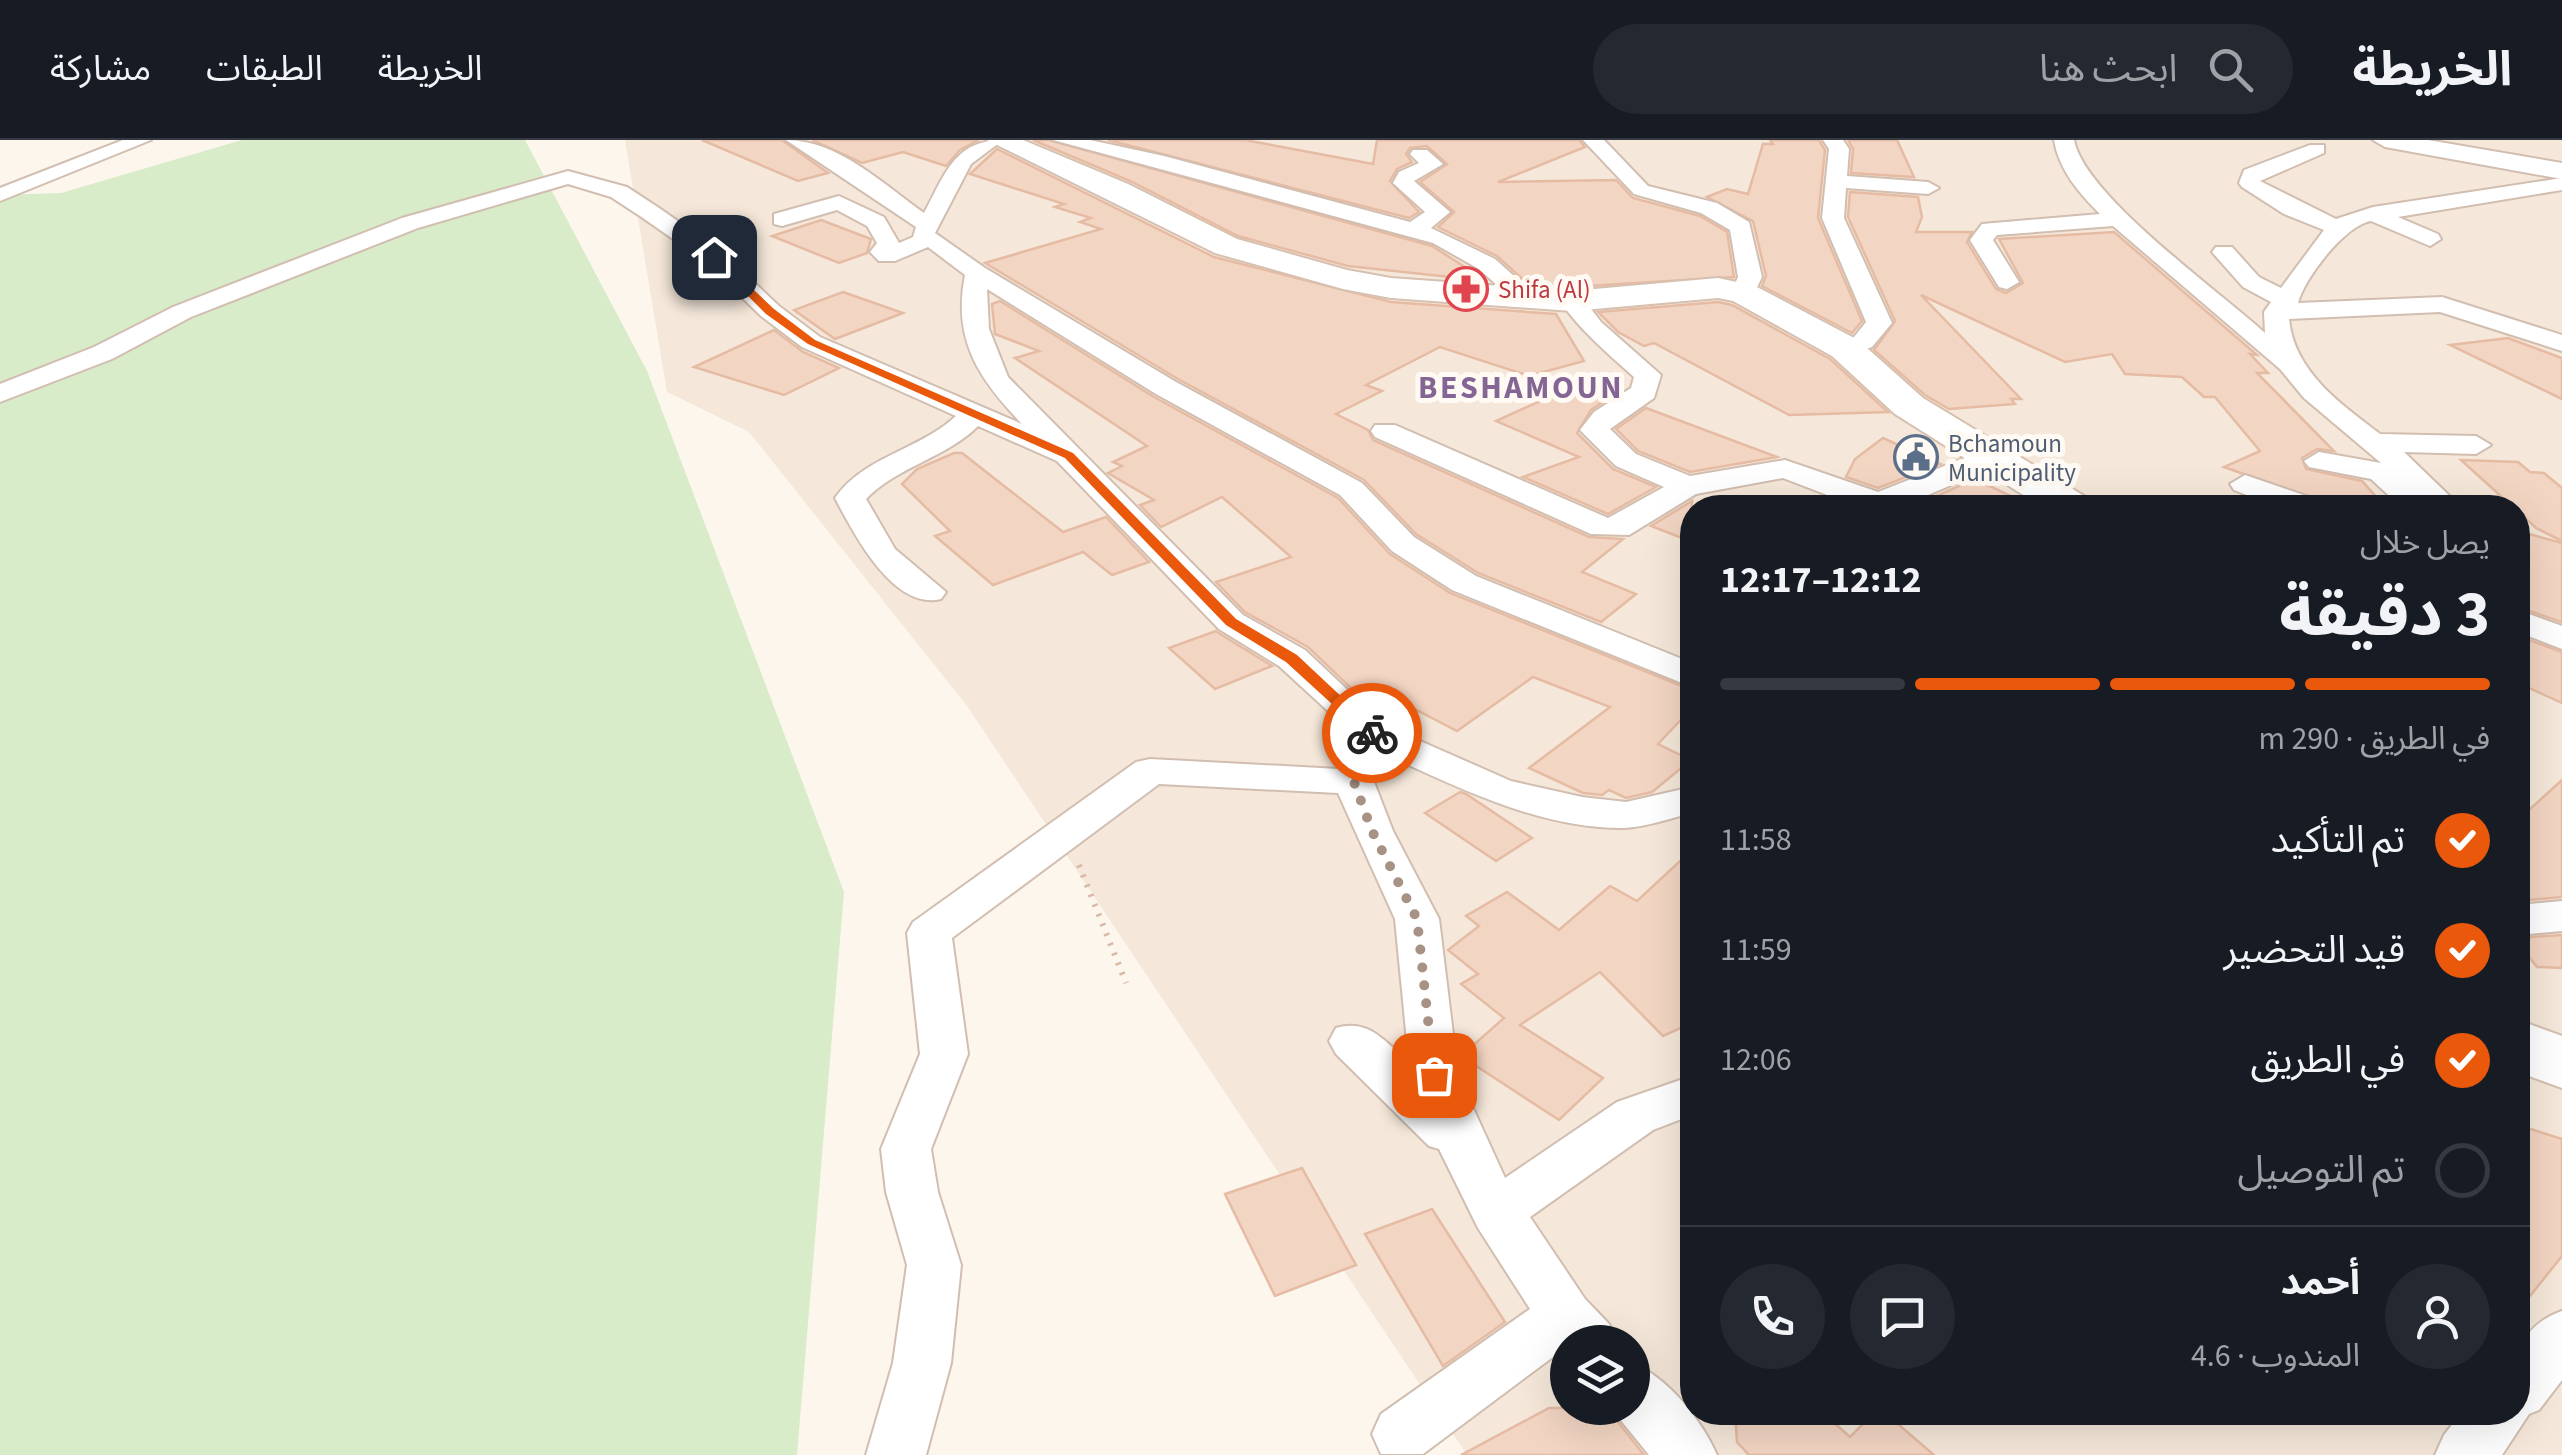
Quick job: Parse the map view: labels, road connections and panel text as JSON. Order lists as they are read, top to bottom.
{
  "districts": ["BESHAMOUN"],
  "places": {
    "pharmacy": ["Shifa (Al)"],
    "public building": ["Bchamoun Municipality"]
  },
  "page": {
    "header": "الخريطة",
    "search": "ابحث هنا",
    "nav": ["الخريطة", "الطبقات", "مشاركة"],
    "heading": ["3 دقيقة", "يصل خلال", "12:12–12:17"],
    "panel": ["أحمد", "المندوب · 4.6"],
    "bar": "في الطريق · 290 m",
    "list": [
      ["تم التأكيد", "11:58"],
      ["قيد التحضير", "11:59"],
      ["في الطريق", "12:06"],
      "تم التوصيل"
    ]
  }
}
